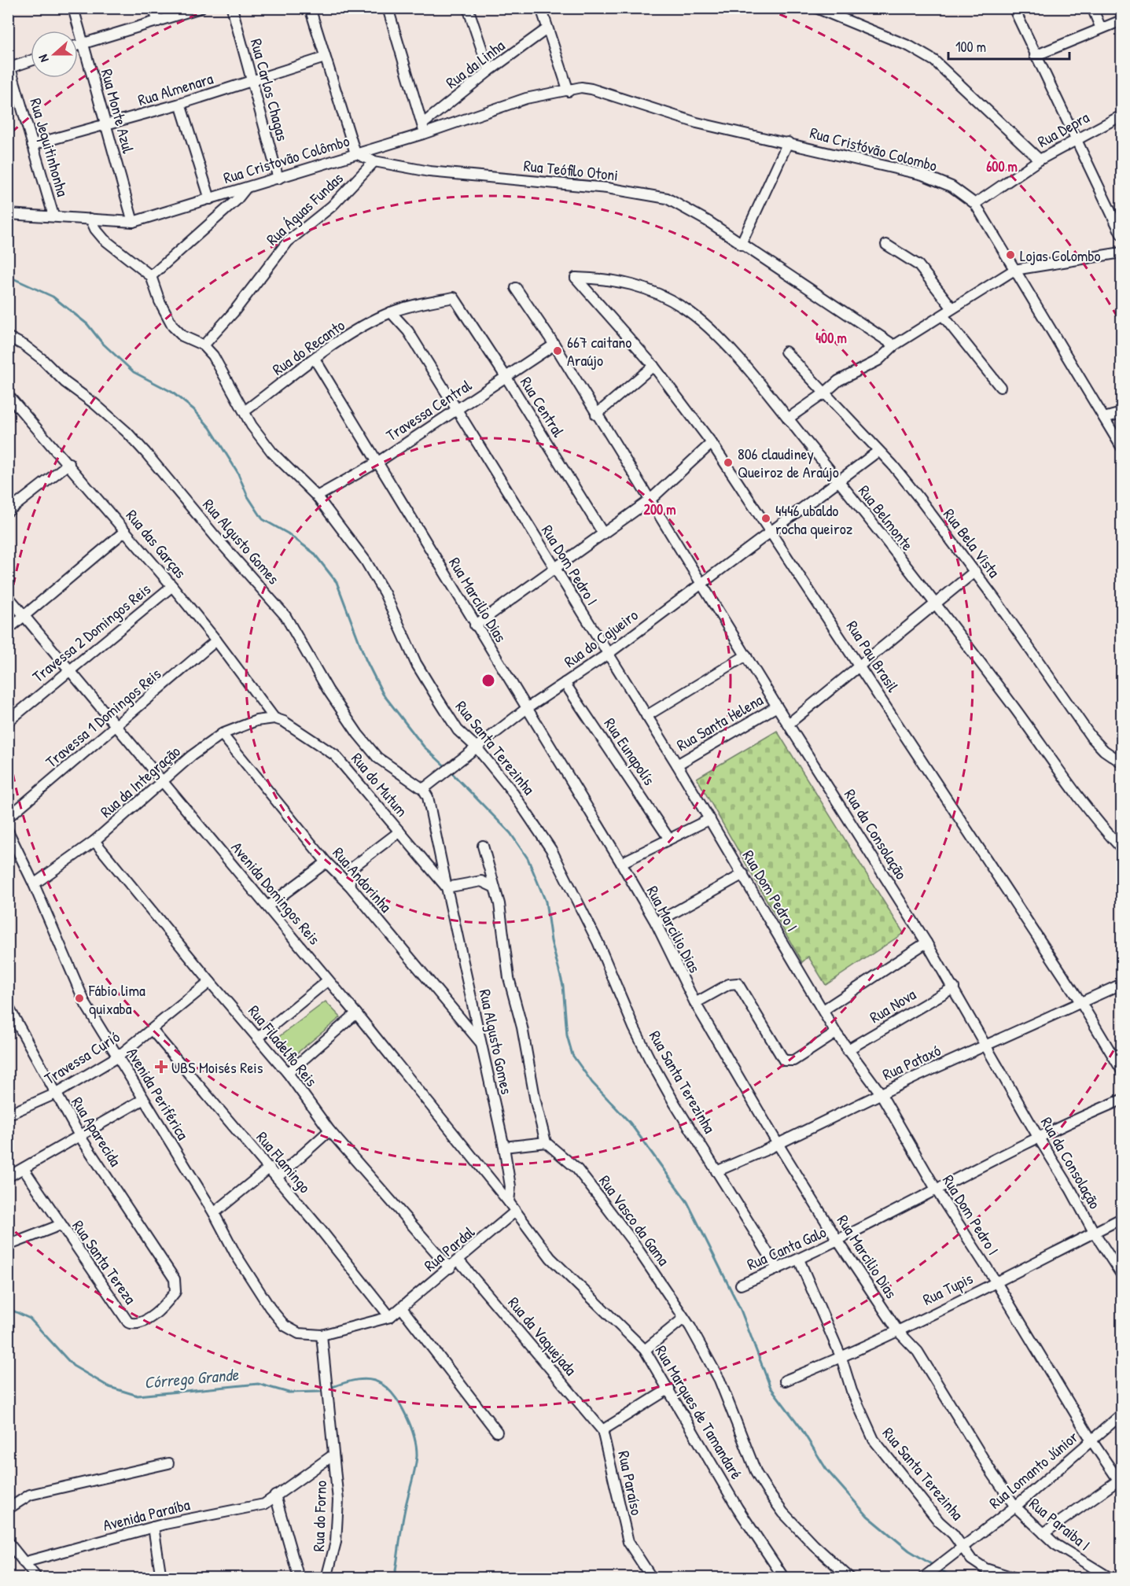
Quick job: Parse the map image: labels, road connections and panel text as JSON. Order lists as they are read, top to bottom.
{
  "streets": {
    "street": [
      "Rua da Linha",
      "Rua Almenara",
      "Rua Carlos Chagas",
      "Rua Monte Azul",
      "Rua Depra",
      "Rua Jequitinhonha",
      "Rua Cristóvão Colombo",
      "Rua Cristovão Colômbo",
      "Rua Teófilo Otoni",
      "Rua Águas Fundas",
      "Rua do Recanto",
      "Rua Central",
      "Travessa Central",
      "Rua Belmonte",
      "Rua Algusto Gomes",
      "Rua Bela Vista",
      "Rua das Garças",
      "Rua Dom Pedro I",
      "Rua Marcilio Dias",
      "Travessa 2 Domingos Reis",
      "Rua do Cajueiro",
      "Rua Pau Brasil",
      "Travessa 1 Domingos Reis",
      "Rua Santa Helena",
      "Rua Santa Terezinha",
      "Rua Eunapolís",
      "Rua da Integração",
      "Rua do Mutum",
      "Rua da Consolação",
      "Rua Andorinha",
      "Avenida Domingos Reis",
      "Rua Nova",
      "Rua Filadelfio Reis",
      "Travessa Curió",
      "Rua Pataxó",
      "Avenida Periférica",
      "Rua Aparecida",
      "Rua Flamingo",
      "Rua Vasco da Gama",
      "Rua Canta Galo",
      "Rua Pardal",
      "Rua Santa Tereza",
      "Rua Tupis",
      "Rua da Vaquejada",
      "Rua Marques de Tamandaré",
      "Rua Lomanto Júnior",
      "Rua Paraíso",
      "Avenida Paraíba",
      "Rua do Forno",
      "Rua Paraiba I"
    ]
  },
  "crossings": [
    ["Rua Almenara", "Rua Carlos Chagas"],
    ["Rua Almenara", "Rua Monte Azul"],
    ["Rua Almenara", "Rua Jequitinhonha"],
    ["Rua Carlos Chagas", "Rua Cristovão Colômbo"],
    ["Rua Monte Azul", "Rua Cristovão Colômbo"],
    ["Rua Depra", "Rua Cristóvão Colombo"],
    ["Rua Jequitinhonha", "Rua Cristovão Colômbo"],
    ["Rua Cristóvão Colombo", "Rua Cristovão Colômbo"],
    ["Rua Cristovão Colômbo", "Rua Teófilo Otoni"],
    ["Rua Teófilo Otoni", "Rua Águas Fundas"],
    ["Rua Águas Fundas", "Rua Santa Terezinha"],
    ["Rua do Recanto", "Rua Central"],
    ["Rua do Recanto", "Rua Dom Pedro I"],
    ["Rua do Recanto", "Rua Marcilio Dias"],
    ["Rua do Recanto", "Rua Santa Terezinha"],
    ["Rua Central", "Travessa Central"],
    ["Travessa Central", "Rua Dom Pedro I"],
    ["Travessa Central", "Rua Marcilio Dias"],
    ["Travessa Central", "Rua Santa Terezinha"],
    ["Rua Belmonte", "Rua do Cajueiro"],
    ["Rua Belmonte", "Rua Pau Brasil"],
    ["Rua Algusto Gomes", "Rua do Cajueiro"],
    ["Rua Algusto Gomes", "Rua do Mutum"],
    ["Rua Algusto Gomes", "Rua Andorinha"],
    ["Rua Algusto Gomes", "Avenida Domingos Reis"],
    ["Rua Bela Vista", "Rua do Cajueiro"],
    ["Rua das Garças", "Travessa 2 Domingos Reis"],
    ["Rua das Garças", "Travessa 1 Domingos Reis"],
    ["Rua das Garças", "Rua da Integração"],
    ["Rua das Garças", "Rua do Mutum"],
    ["Rua Dom Pedro I", "Rua do Cajueiro"],
    ["Rua Dom Pedro I", "Rua Santa Helena"],
    ["Rua Dom Pedro I", "Rua Nova"],
    ["Rua Dom Pedro I", "Rua Pataxó"],
    ["Rua Dom Pedro I", "Rua Canta Galo"],
    ["Rua Dom Pedro I", "Rua Tupis"],
    ["Rua Dom Pedro I", "Rua Lomanto Júnior"],
    ["Rua Marcilio Dias", "Rua do Cajueiro"],
    ["Rua Marcilio Dias", "Rua Pataxó"],
    ["Rua Marcilio Dias", "Rua Canta Galo"],
    ["Rua Marcilio Dias", "Rua Tupis"],
    ["Rua Marcilio Dias", "Rua Lomanto Júnior"],
    ["Rua Marcilio Dias", "Rua Paraiba I"],
    ["Travessa 2 Domingos Reis", "Avenida Domingos Reis"],
    ["Rua do Cajueiro", "Rua Pau Brasil"],
    ["Rua do Cajueiro", "Rua Santa Terezinha"],
    ["Rua do Cajueiro", "Rua Eunapolís"],
    ["Rua do Cajueiro", "Rua da Consolação"],
    ["Rua Pau Brasil", "Rua Pataxó"],
    ["Travessa 1 Domingos Reis", "Avenida Domingos Reis"],
    ["Rua Santa Helena", "Rua da Consolação"],
    ["Rua Santa Terezinha", "Rua Pataxó"],
    ["Rua Santa Terezinha", "Rua Canta Galo"],
    ["Rua Santa Terezinha", "Rua Tupis"],
    ["Rua Santa Terezinha", "Rua Lomanto Júnior"],
    ["Rua da Integração", "Rua do Mutum"],
    ["Rua da Integração", "Rua Andorinha"],
    ["Rua da Integração", "Avenida Domingos Reis"],
    ["Rua da Integração", "Rua Filadelfio Reis"],
    ["Rua da Integração", "Avenida Periférica"],
    ["Rua da Consolação", "Rua Nova"],
    ["Rua da Consolação", "Rua Pataxó"],
    ["Rua da Consolação", "Rua Canta Galo"],
    ["Rua da Consolação", "Rua Tupis"],
    ["Avenida Domingos Reis", "Rua Pardal"],
    ["Avenida Domingos Reis", "Rua Marques de Tamandaré"],
    ["Rua Filadelfio Reis", "Travessa Curió"],
    ["Rua Filadelfio Reis", "Rua Pardal"],
    ["Travessa Curió", "Avenida Periférica"],
    ["Travessa Curió", "Rua Aparecida"],
    ["Travessa Curió", "Rua Flamingo"],
    ["Rua Aparecida", "Rua Santa Tereza"],
    ["Rua Flamingo", "Rua Pardal"],
    ["Rua Pardal", "Rua da Vaquejada"],
    ["Rua Pardal", "Rua Marques de Tamandaré"],
    ["Rua da Vaquejada", "Rua Paraíso"],
    ["Rua Lomanto Júnior", "Rua Paraiba I"],
    ["Avenida Paraíba", "Rua do Forno"]
  ],
  "water": ["Córrego Grande"],
  "places": {
    "other": [
      "Lojas Colombo",
      "667 caitano Araújo",
      "806 claudiney Queiroz de Araújo",
      "4446 ubaldo rocha queiroz",
      "Fábio lima quixaba"
    ],
    "health": ["UBS Moisés Reis"]
  },
  "scale_bar": "100 m",
  "north": "left",
  "rings": ["600 m", "400 m", "200 m"]
}
